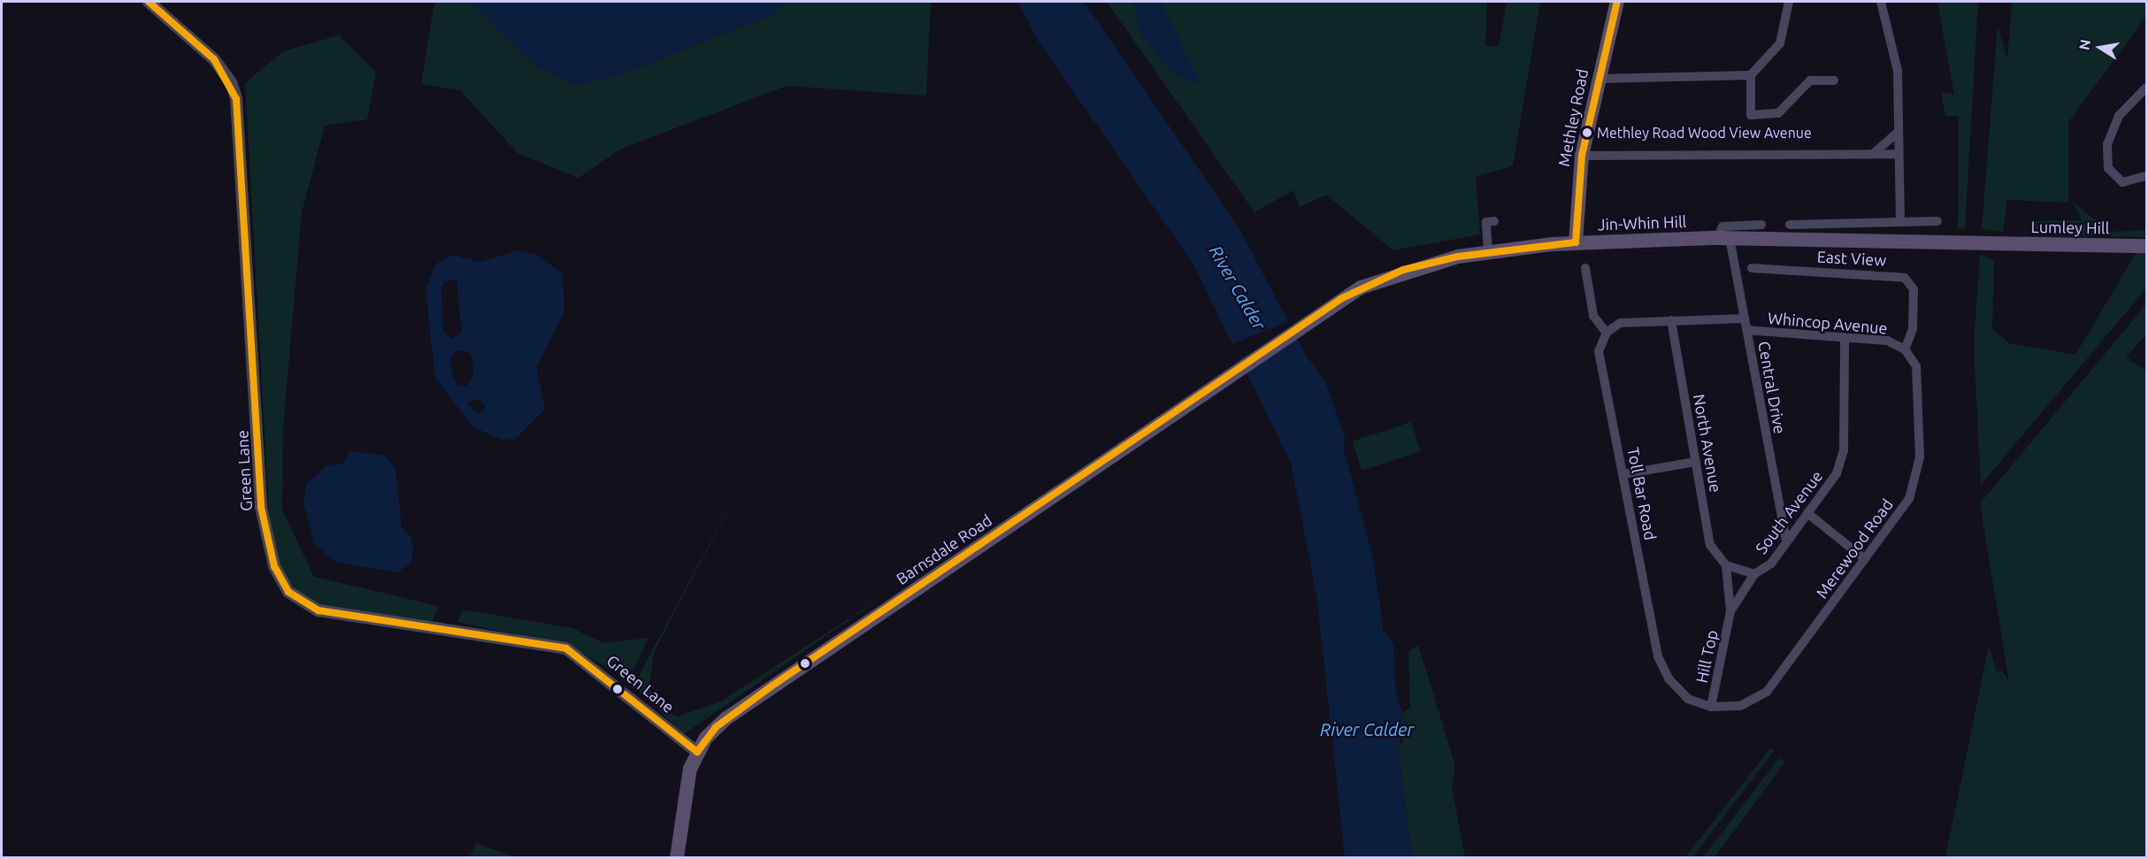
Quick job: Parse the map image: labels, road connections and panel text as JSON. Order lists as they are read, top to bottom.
{
  "streets": {
    "main road": [
      "Methley Road",
      "Jin-Whin Hill",
      "Lumley Hill",
      "Barnsdale Road"
    ],
    "street": [
      "East View",
      "Whincop Avenue",
      "Central Drive",
      "North Avenue",
      "Green Lane",
      "Toll Bar Road",
      "South Avenue",
      "Merewood Road",
      "Hill Top"
    ]
  },
  "crossings": [
    ["Methley Road", "Jin-Whin Hill"],
    ["Jin-Whin Hill", "Lumley Hill"],
    ["Jin-Whin Hill", "Central Drive"],
    ["Jin-Whin Hill", "Barnsdale Road"],
    ["East View", "Whincop Avenue"],
    ["East View", "Merewood Road"],
    ["Whincop Avenue", "Central Drive"],
    ["Whincop Avenue", "South Avenue"],
    ["Whincop Avenue", "Merewood Road"],
    ["Central Drive", "South Avenue"],
    ["North Avenue", "South Avenue"],
    ["North Avenue", "Hill Top"],
    ["Green Lane", "Barnsdale Road"],
    ["Toll Bar Road", "Merewood Road"],
    ["Toll Bar Road", "Hill Top"],
    ["South Avenue", "Hill Top"],
    ["Merewood Road", "Hill Top"]
  ],
  "water": ["River Calder"],
  "places": ["Methley Road Wood View Avenue"],
  "north": "left"
}
